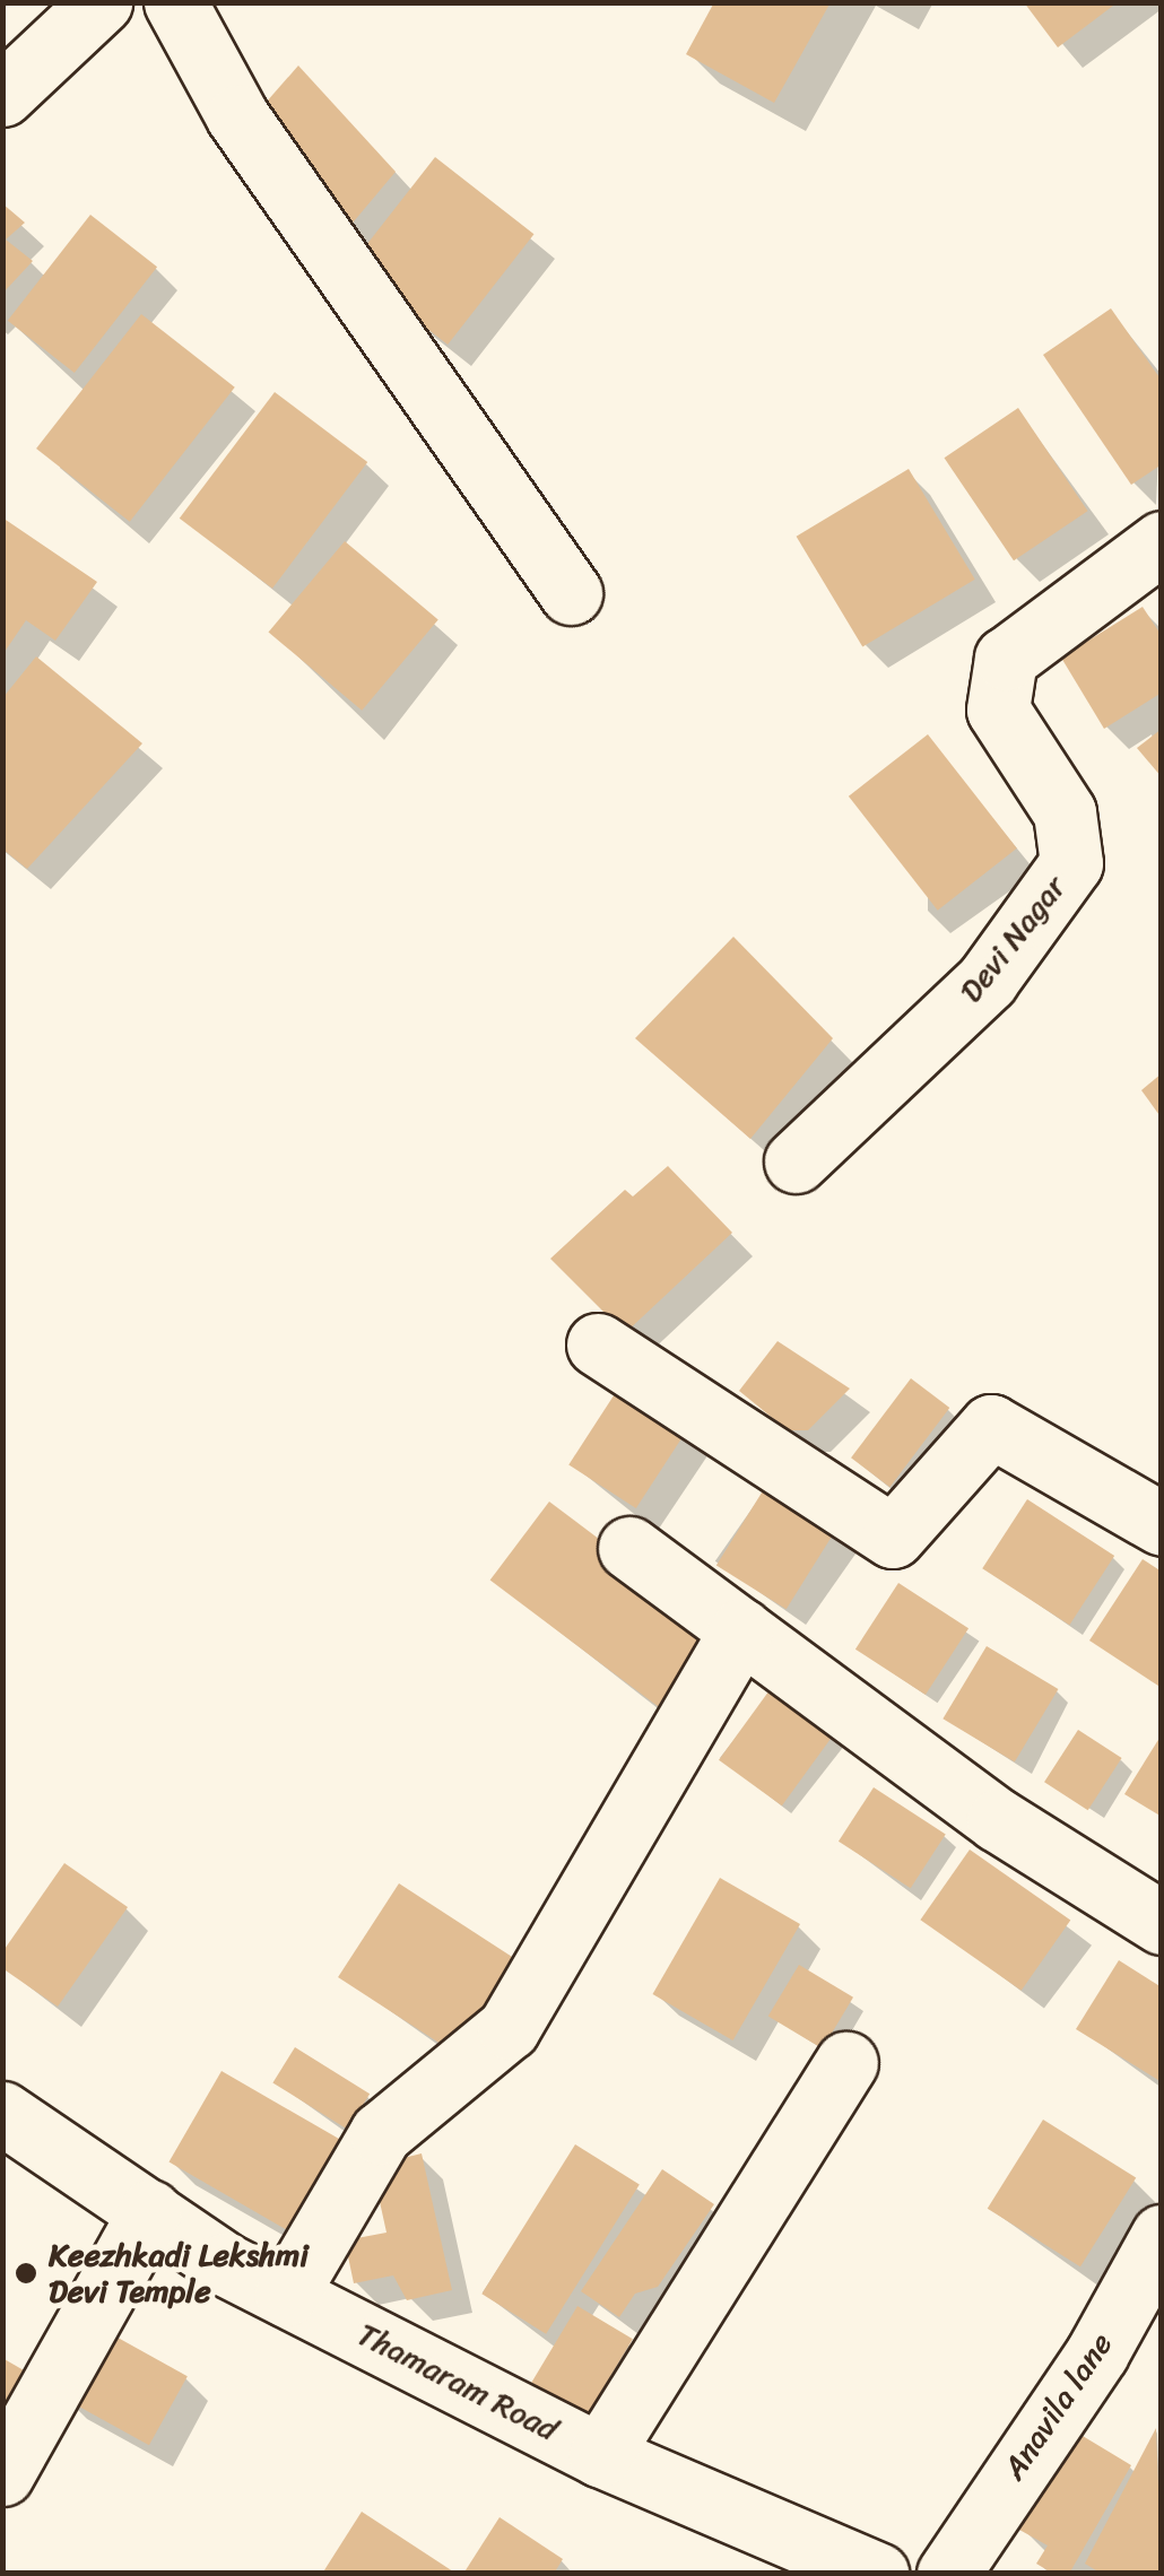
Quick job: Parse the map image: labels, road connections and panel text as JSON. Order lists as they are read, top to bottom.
{
  "streets": {
    "street": ["Devi Nagar", "Thamaram Road", "Anavila lane"]
  },
  "places": ["Keezhkadi Lekshmi Devi Temple"]
}
